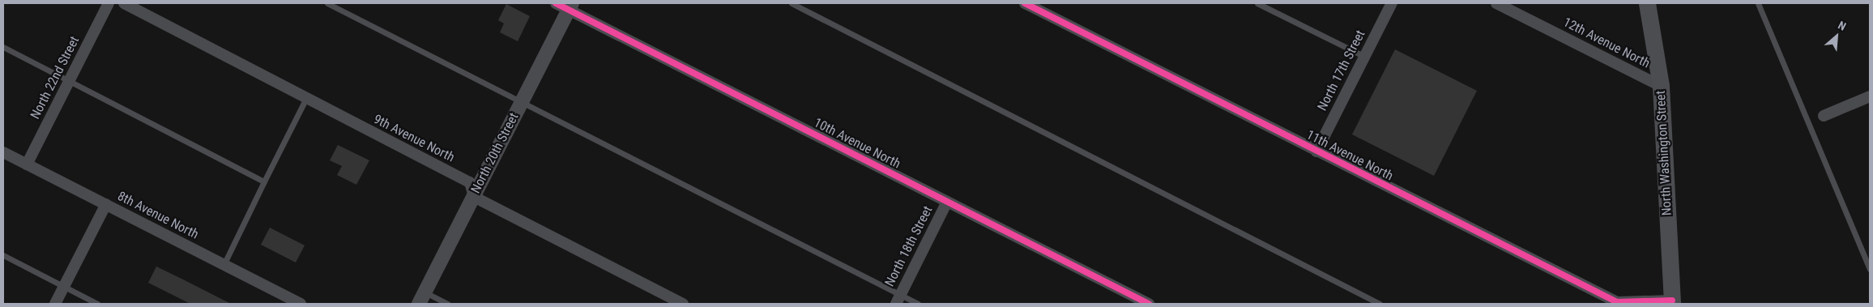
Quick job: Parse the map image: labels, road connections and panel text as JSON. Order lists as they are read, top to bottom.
{
  "streets": {
    "main road": ["North Washington Street"],
    "street": [
      "12th Avenue North",
      "North 17th Street",
      "North 22nd Street",
      "9th Avenue North",
      "10th Avenue North",
      "North 20th Street",
      "11th Avenue North",
      "8th Avenue North",
      "North 18th Street"
    ]
  },
  "crossings": [
    ["12th Avenue North", "North Washington Street"],
    ["North 17th Street", "11th Avenue North"],
    ["North 22nd Street", "8th Avenue North"],
    ["9th Avenue North", "North 20th Street"],
    ["10th Avenue North", "North 20th Street"],
    ["10th Avenue North", "North 18th Street"],
    ["North Washington Street", "11th Avenue North"]
  ],
  "north": "top right"
}
